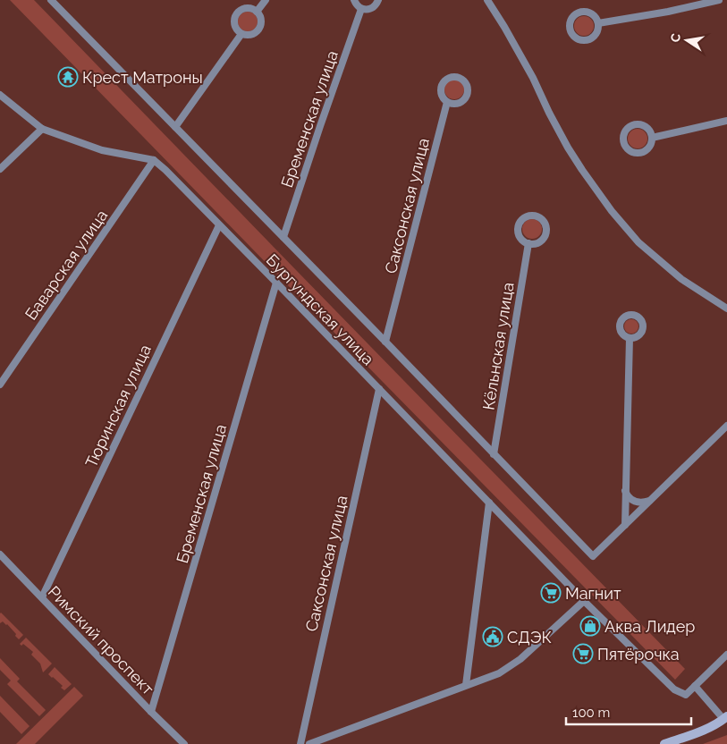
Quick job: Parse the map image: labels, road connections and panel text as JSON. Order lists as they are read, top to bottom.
{
  "streets": {
    "street": [
      "Бременская улица",
      "Саксонская улица",
      "Баварская улица",
      "Бургундская улица",
      "Кёльнская улица",
      "Тюринская улица",
      "Римский проспект"
    ]
  },
  "crossings": [
    ["Бременская улица", "Бургундская улица"],
    ["Бременская улица", "Римский проспект"],
    ["Саксонская улица", "Бургундская улица"],
    ["Баварская улица", "Бургундская улица"],
    ["Бургундская улица", "Кёльнская улица"],
    ["Бургундская улица", "Тюринская улица"],
    ["Тюринская улица", "Римский проспект"]
  ],
  "places": {
    "temple": ["Крест Матроны"],
    "supermarket": ["Магнит", "Пятёрочка"],
    "shop": ["Аква Лидер"],
    "public building": ["СДЭК"]
  },
  "scale_bar": "100 m",
  "north": "left"
}
